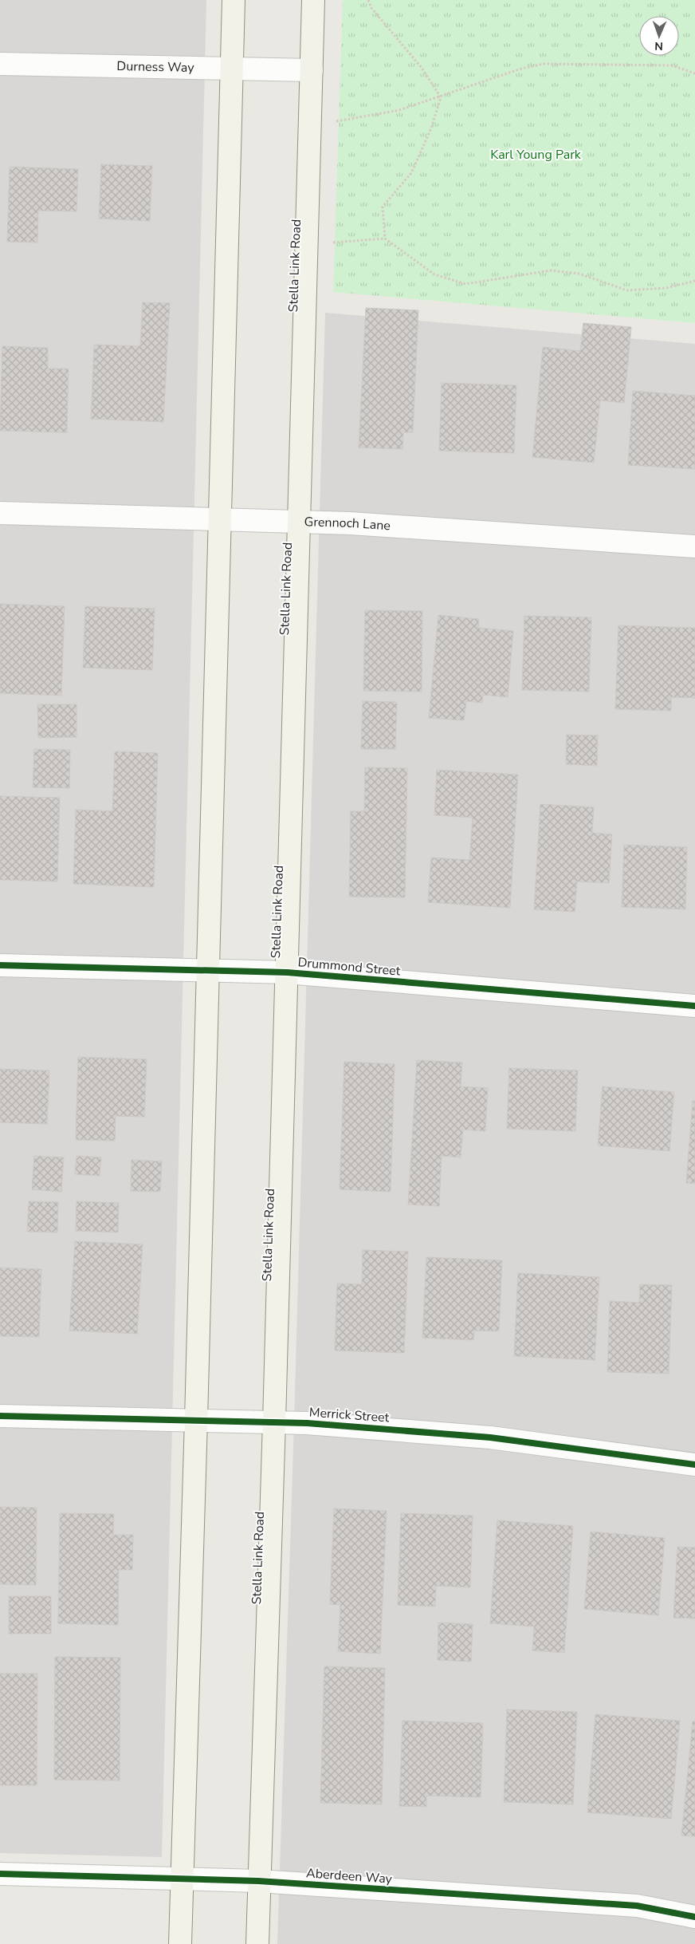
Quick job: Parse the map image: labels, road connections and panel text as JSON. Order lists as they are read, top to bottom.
{
  "streets": {
    "main road": ["Stella Link Road"],
    "street": [
      "Durness Way",
      "Grennoch Lane",
      "Drummond Street",
      "Merrick Street",
      "Aberdeen Way"
    ]
  },
  "crossings": [
    ["Durness Way", "Stella Link Road"],
    ["Stella Link Road", "Grennoch Lane"],
    ["Stella Link Road", "Drummond Street"],
    ["Stella Link Road", "Merrick Street"],
    ["Stella Link Road", "Aberdeen Way"]
  ],
  "parks": ["Karl Young Park"],
  "north": "bottom"
}
